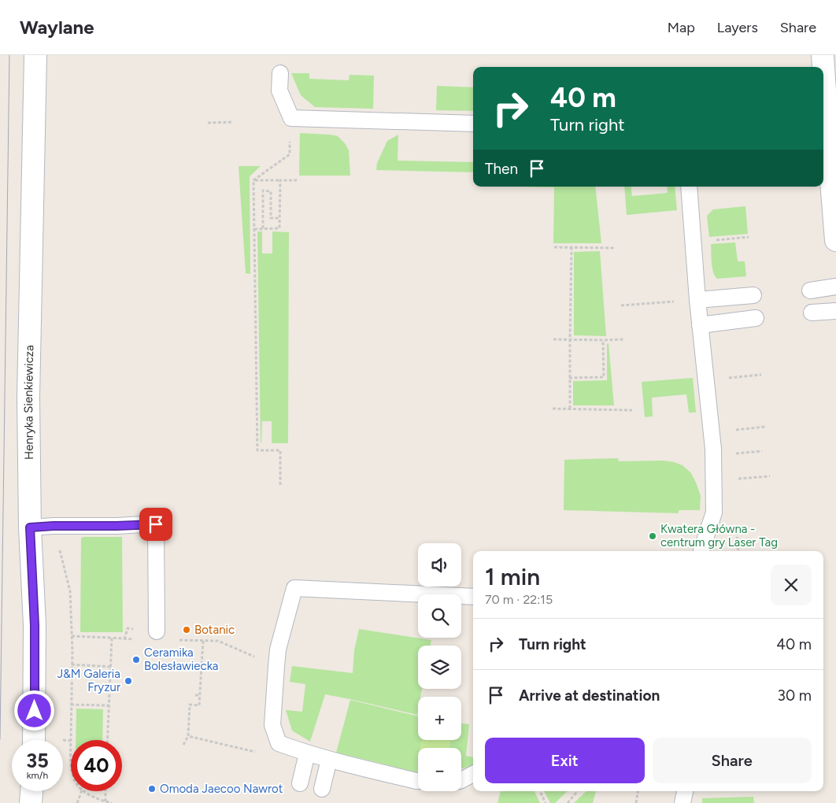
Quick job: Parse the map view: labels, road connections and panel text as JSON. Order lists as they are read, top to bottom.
{
  "streets": {
    "street": ["Henryka Sienkiewicza"]
  },
  "places": [
    "Kwatera Główna - centrum gry Laser Tag",
    "Botanic",
    "Ceramika Bolesławiecka",
    "J&M Galeria Fryzur",
    "Omoda Jaecoo Nawrot"
  ],
  "page": {
    "header": "Waylane",
    "nav": ["Map", "Layers", "Share"],
    "turn": ["40 m", "Turn right"],
    "then": "Then",
    "map_buttons": ["+", "−"],
    "heading": ["1 min", "70 m · 22:15"],
    "list": [
      {
        "name": "Turn right",
        "value": "40 m"
      },
      {
        "name": "Arrive at destination",
        "value": "30 m"
      }
    ],
    "buttons": ["Exit", "Share"],
    "speed": "35 km/h",
    "limit": "40"
  }
}
